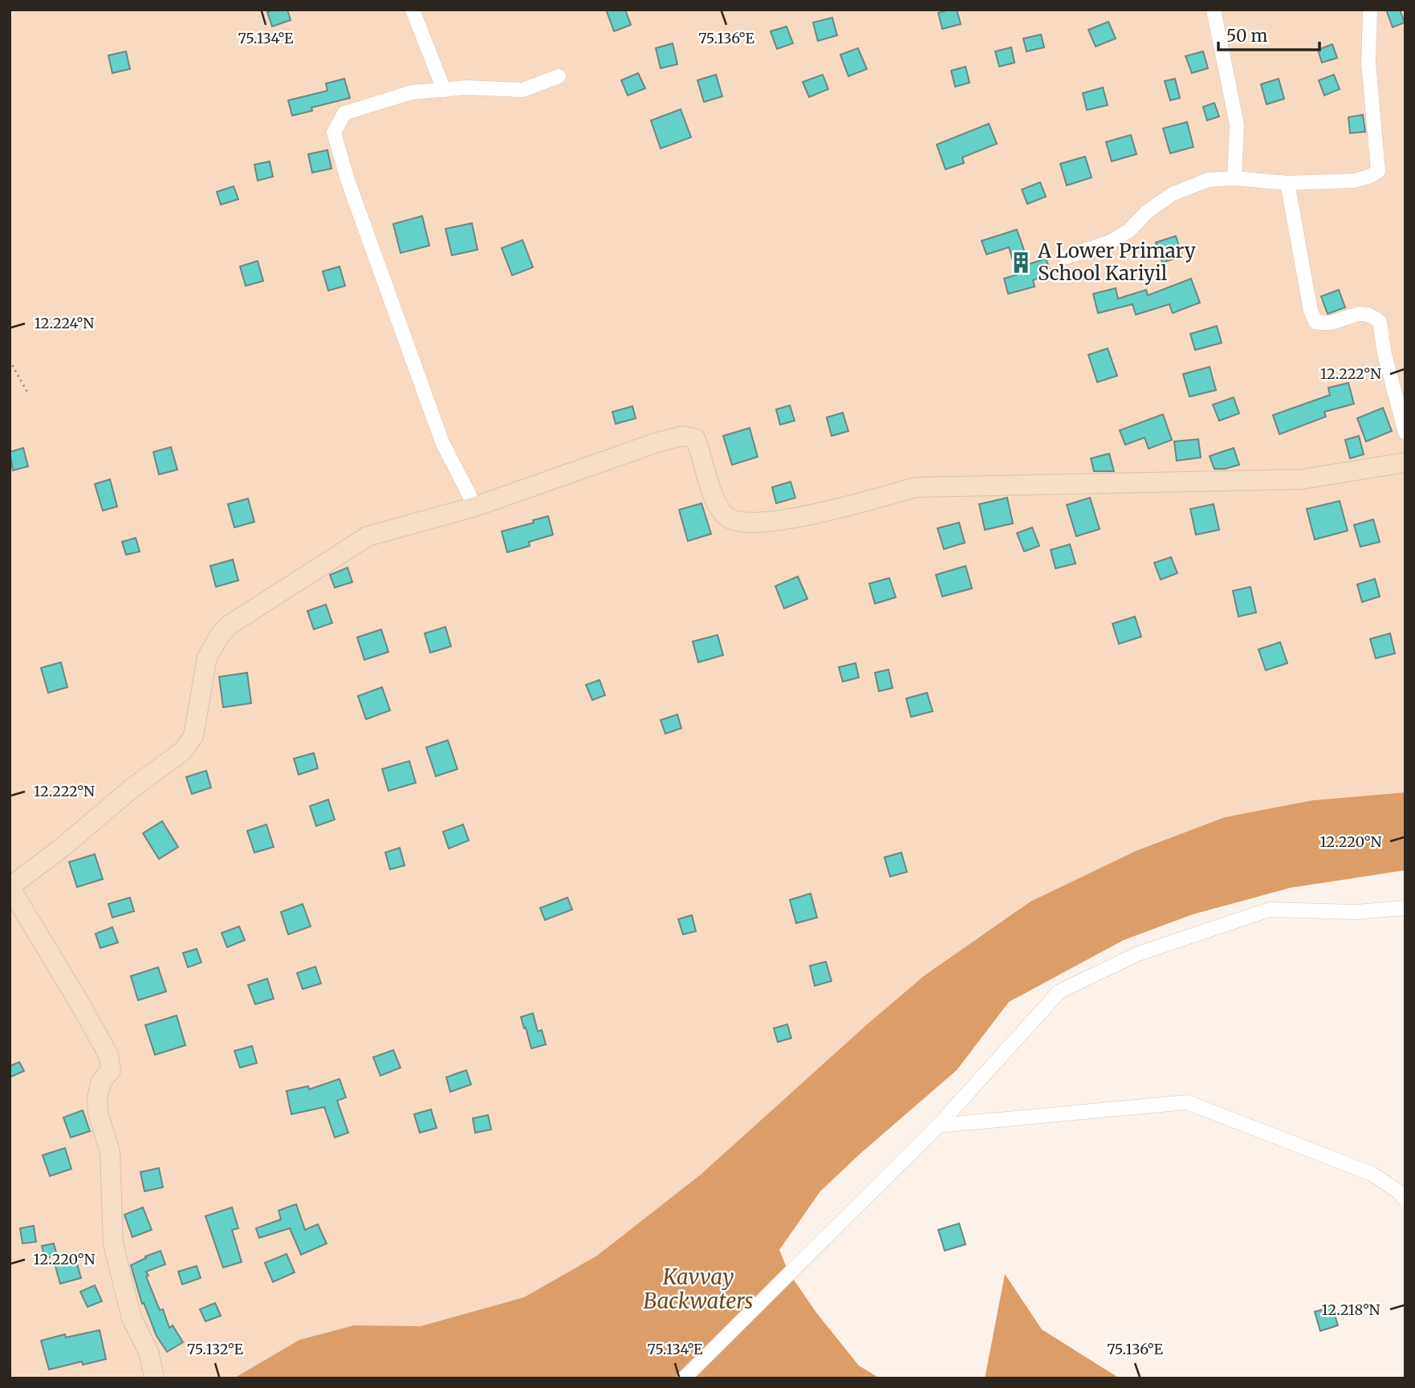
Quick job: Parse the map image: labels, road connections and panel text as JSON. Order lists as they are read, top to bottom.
{
  "water": ["Kavvay Backwaters"],
  "places": {
    "building": ["A Lower Primary School Kariyil"]
  },
  "scale_bar": "50 m",
  "coordinates": [
    "75.134°E",
    "75.136°E",
    "12.224°N",
    "12.222°N",
    "12.220°N",
    "12.218°N",
    "75.132°E"
  ]
}
